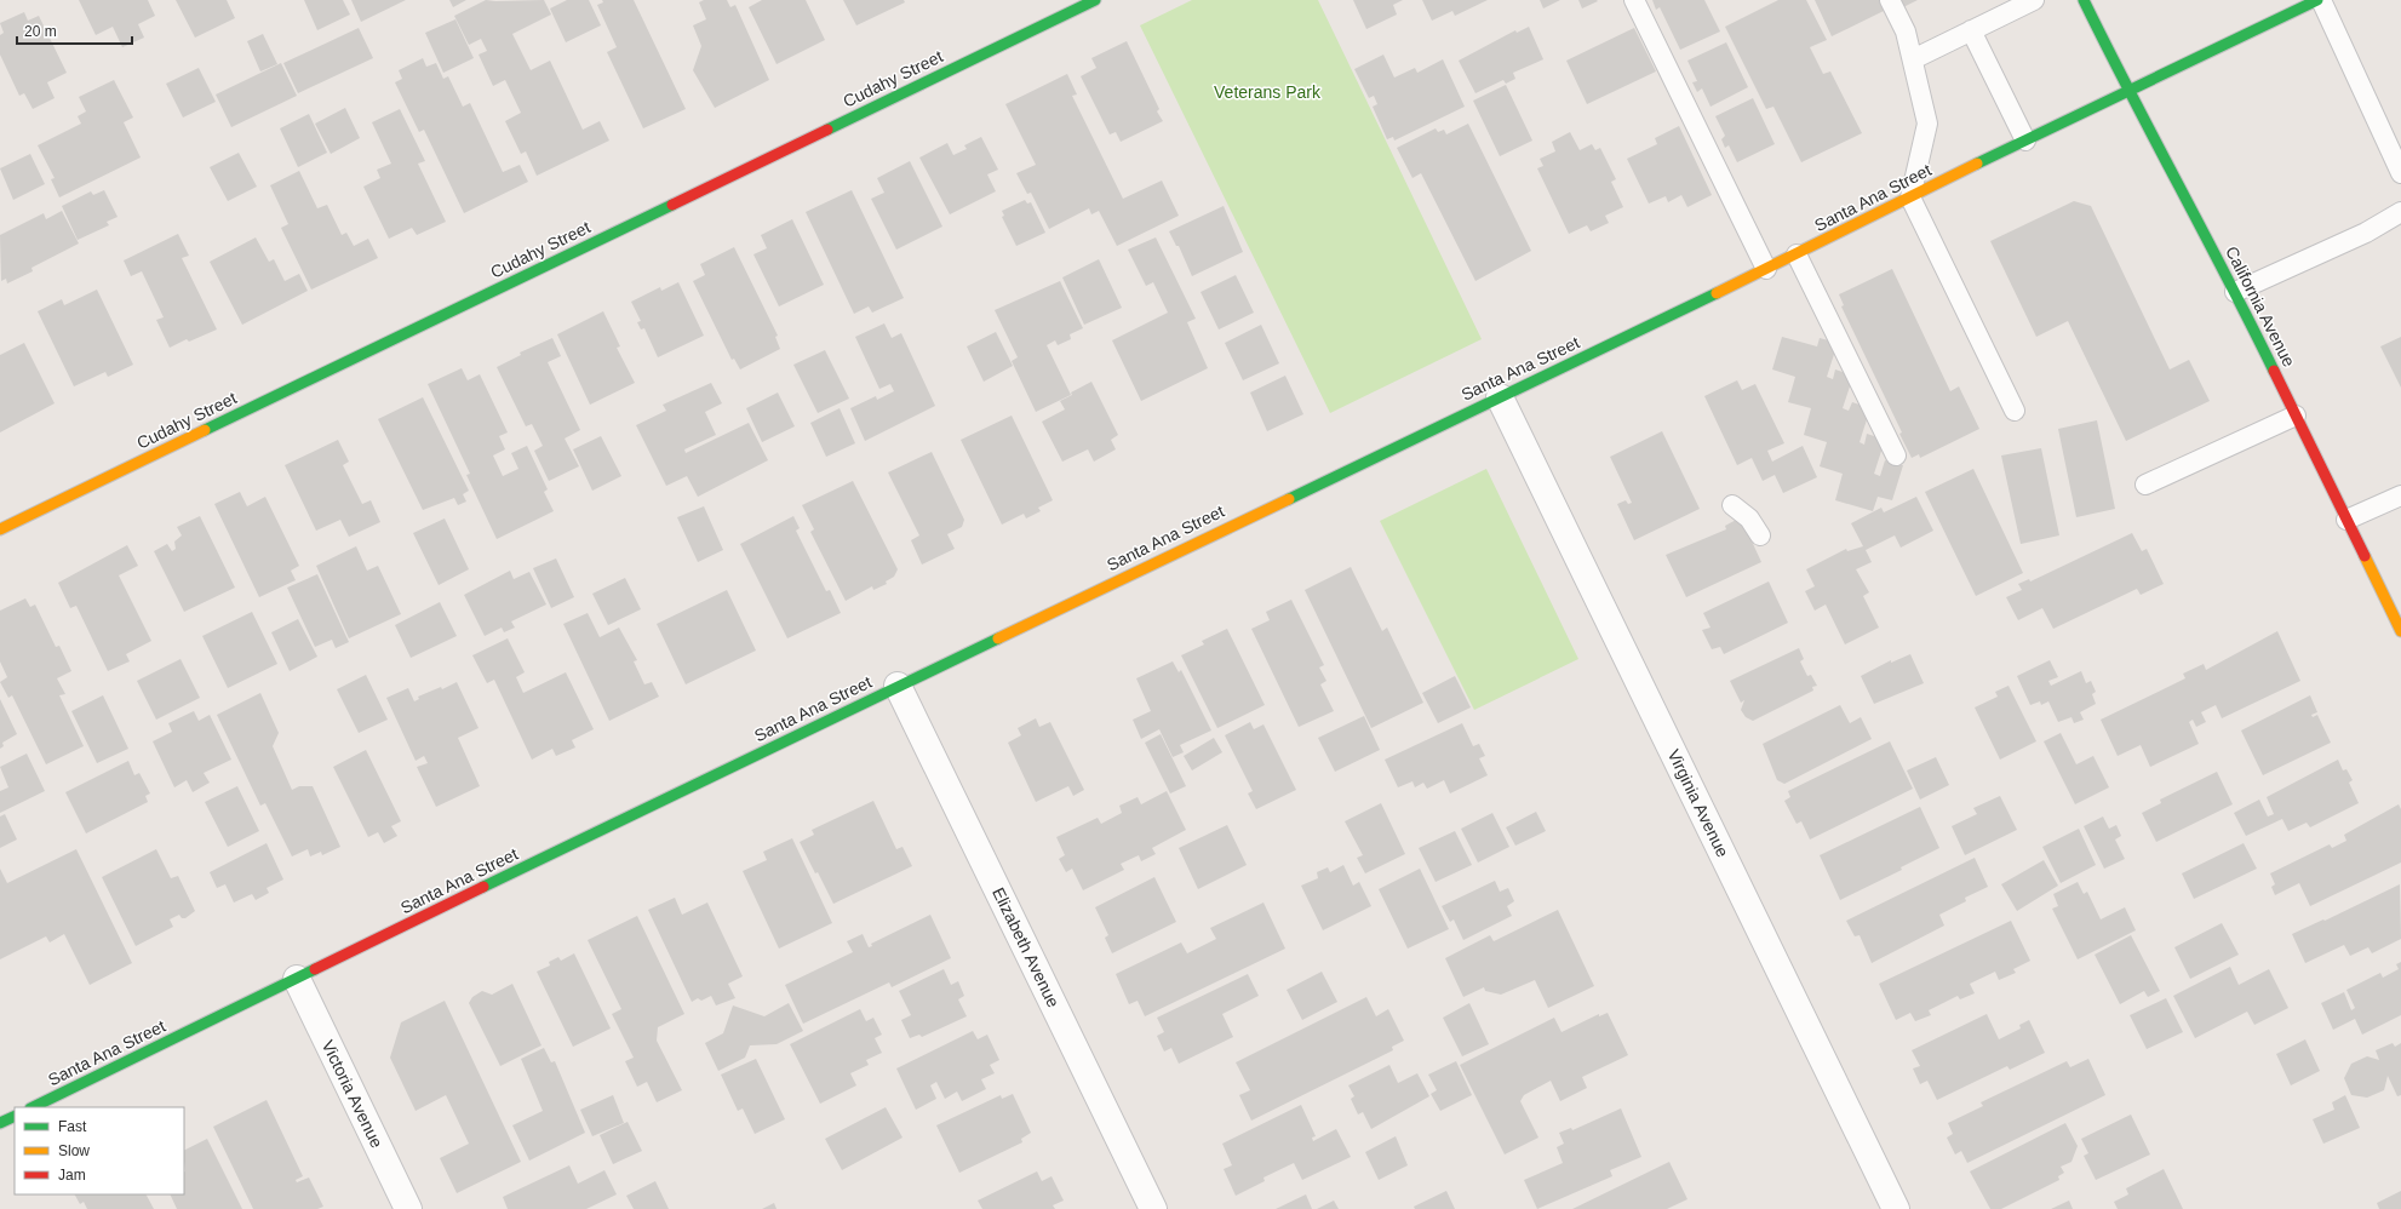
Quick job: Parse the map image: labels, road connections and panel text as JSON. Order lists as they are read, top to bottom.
{
  "streets": {
    "street": [
      "Cudahy Street",
      "Santa Ana Street",
      "California Avenue",
      "Virginia Avenue",
      "Elizabeth Avenue",
      "Victoria Avenue"
    ]
  },
  "crossings": [
    ["Santa Ana Street", "California Avenue"],
    ["Santa Ana Street", "Virginia Avenue"],
    ["Santa Ana Street", "Elizabeth Avenue"],
    ["Santa Ana Street", "Victoria Avenue"]
  ],
  "parks": ["Veterans Park"],
  "legend": ["Fast", "Slow", "Jam"],
  "scale_bar": "20 m"
}
